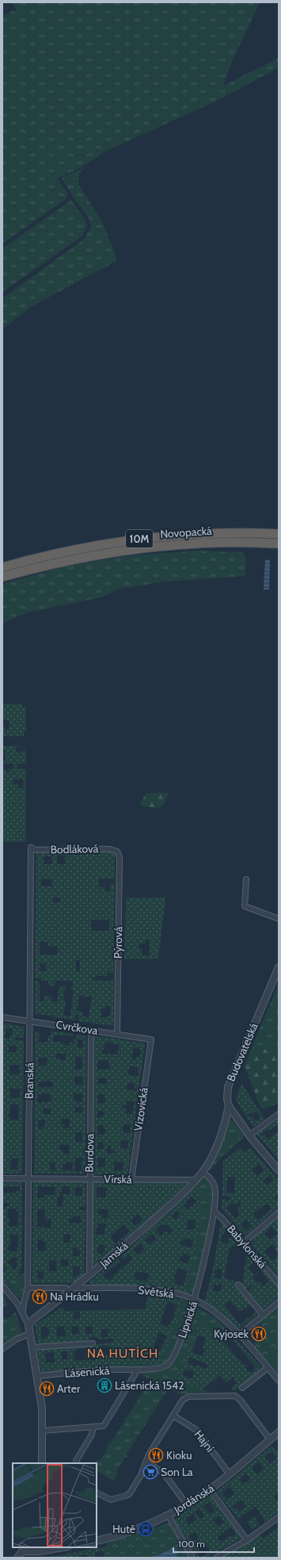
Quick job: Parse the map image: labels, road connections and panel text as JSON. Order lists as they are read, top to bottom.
{
  "streets": {
    "highway": ["Novopacká", "10M"],
    "street": [
      "Bodláková",
      "Pýrová",
      "Cvrčkova",
      "Budovatelská",
      "Branská",
      "Vizovická",
      "Burdova",
      "Vírská",
      "Babylonská",
      "Jamská",
      "Světská",
      "Lipnická",
      "Lásenická",
      "Hajní",
      "Jordánská"
    ]
  },
  "crossings": [
    ["Bodláková", "Pýrová"],
    ["Bodláková", "Branská"],
    ["Pýrová", "Cvrčkova"],
    ["Cvrčkova", "Branská"],
    ["Cvrčkova", "Vizovická"],
    ["Cvrčkova", "Burdova"],
    ["Branská", "Vírská"],
    ["Vizovická", "Vírská"],
    ["Burdova", "Vírská"],
    ["Burdova", "Jamská"],
    ["Vírská", "Jamská"],
    ["Babylonská", "Lipnická"],
    ["Jamská", "Světská"],
    ["Světská", "Lipnická"],
    ["Lipnická", "Lásenická"],
    ["Hajní", "Jordánská"]
  ],
  "districts": ["NA HUTÍCH"],
  "places": {
    "restaurant": [
      "Na Hrádku",
      "Kyjosek",
      "Arter",
      "Kioku"
    ],
    "building": ["Lásenická 1542"],
    "supermarket": ["Son La"],
    "bus stop": ["Hutě"]
  },
  "scale_bar": "100 m"
}
